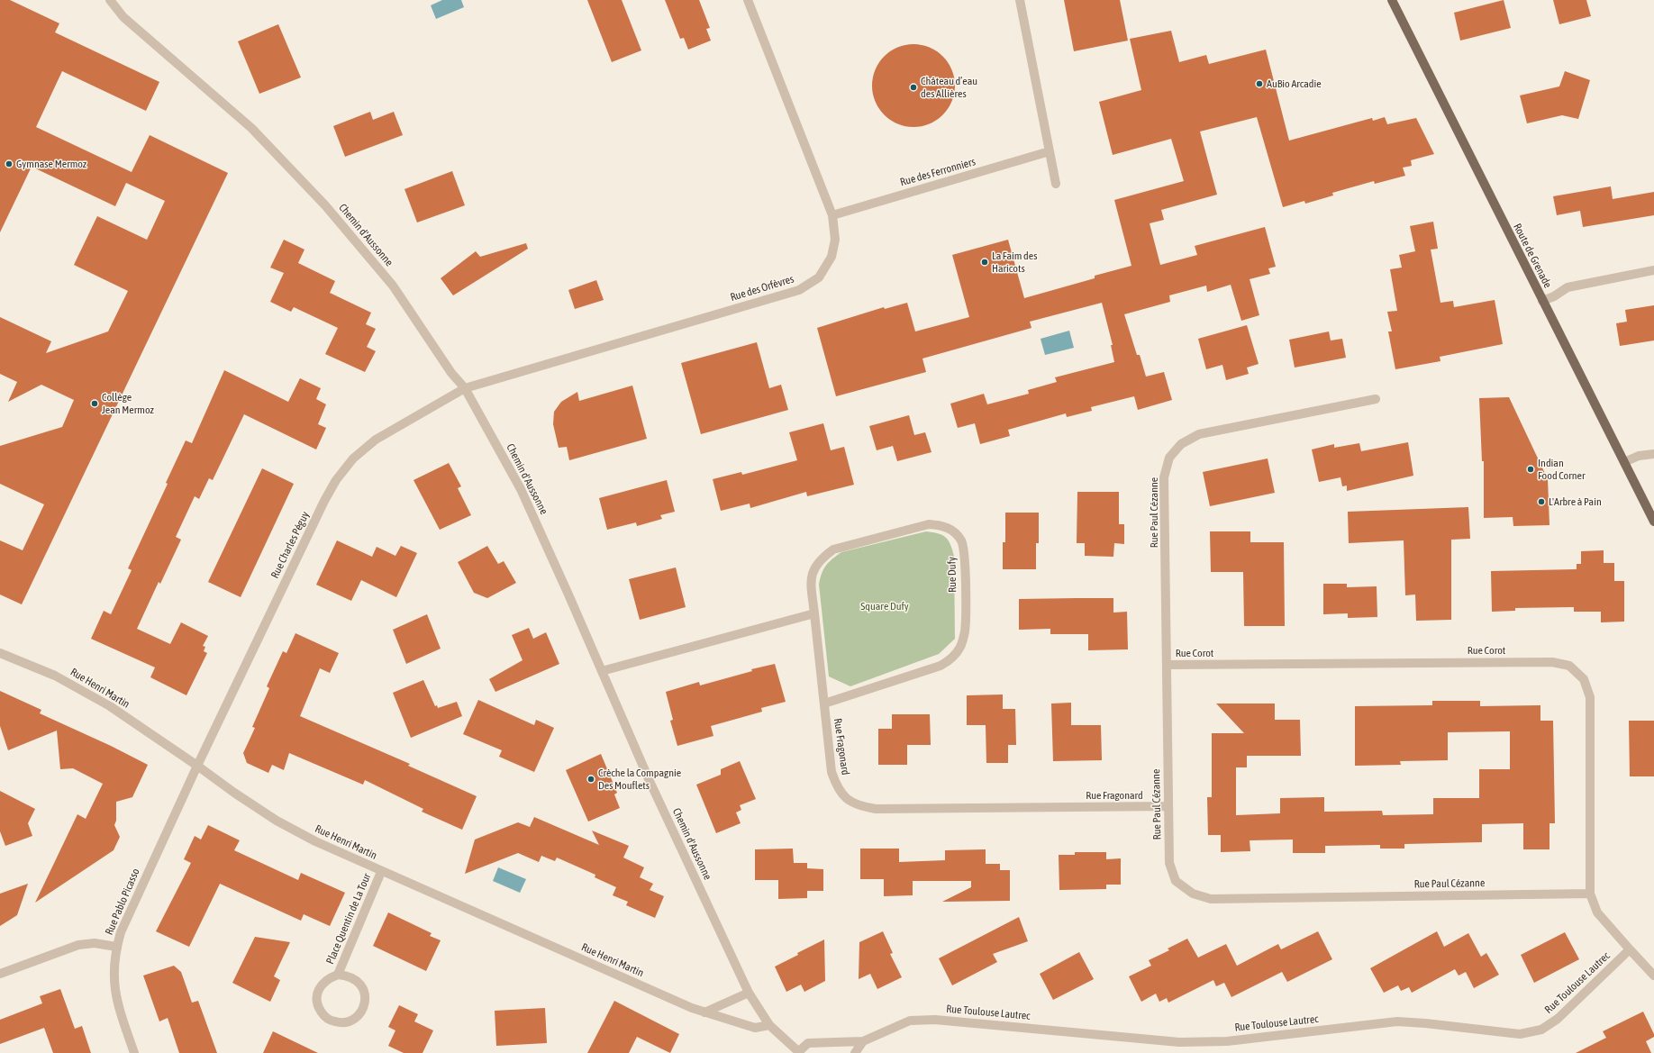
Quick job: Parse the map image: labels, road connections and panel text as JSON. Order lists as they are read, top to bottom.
{
  "streets": {
    "main road": ["Route de Grenade"],
    "street": [
      "Rue des Ferronniers",
      "Chemin d'Aussonne",
      "Rue des Orfèvres",
      "Rue Paul Cézanne",
      "Rue Charles Péguy",
      "Rue Dufy",
      "Rue Corot",
      "Rue Henri Martin",
      "Rue Fragonard",
      "Rue Pablo Picasso",
      "Place Quentin de La Tour",
      "Rue Toulouse Lautrec"
    ]
  },
  "crossings": [
    ["Rue des Ferronniers", "Rue des Orfèvres"],
    ["Chemin d'Aussonne", "Rue des Orfèvres"],
    ["Chemin d'Aussonne", "Rue Charles Péguy"],
    ["Chemin d'Aussonne", "Rue Henri Martin"],
    ["Chemin d'Aussonne", "Rue Toulouse Lautrec"],
    ["Rue des Orfèvres", "Rue Charles Péguy"],
    ["Rue Paul Cézanne", "Rue Corot"],
    ["Rue Paul Cézanne", "Rue Fragonard"],
    ["Rue Charles Péguy", "Rue Henri Martin"],
    ["Rue Charles Péguy", "Rue Pablo Picasso"],
    ["Rue Dufy", "Rue Fragonard"],
    ["Rue Henri Martin", "Rue Pablo Picasso"],
    ["Rue Henri Martin", "Place Quentin de La Tour"]
  ],
  "parks": ["Square Dufy"],
  "places": [
    "AuBio Arcadie",
    "Château d’eau des Allières",
    "Gymnase Mermoz",
    "La Faim des Haricots",
    "Collège Jean Mermoz",
    "Indian Food Corner",
    "L'Arbre à Pain",
    "Crèche la Compagnie Des Mouflets"
  ]
}
